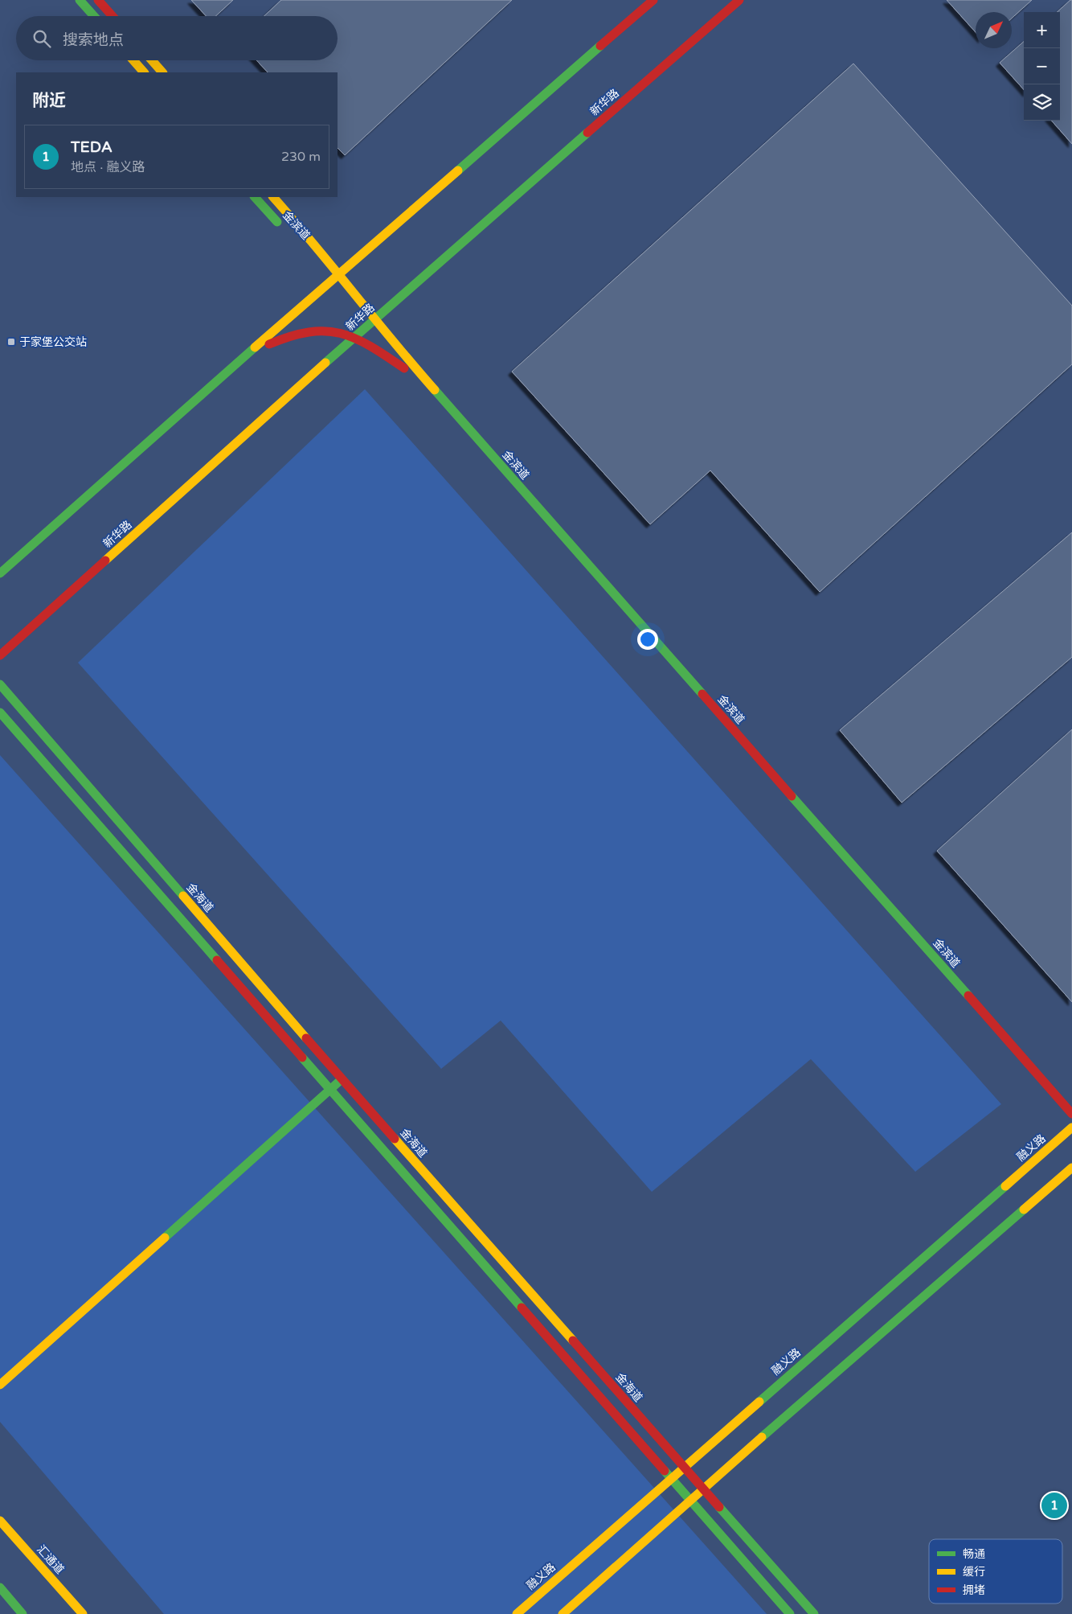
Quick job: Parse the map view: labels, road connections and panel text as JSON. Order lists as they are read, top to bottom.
{
  "streets": {
    "street": [
      "新华路",
      "金滨道",
      "金海道",
      "融义路",
      "汇通道"
    ]
  },
  "crossings": [
    ["新华路", "金滨道"],
    ["金海道", "融义路"]
  ],
  "places": {
    "transit": ["于家堡公交站"]
  },
  "legend": ["畅通", "缓行", "拥堵"],
  "north": "top right",
  "page": {
    "map_buttons": ["+", "−"],
    "search": "搜索地点",
    "heading": "附近",
    "list": [
      {
        "mark": "1",
        "name": "TEDA",
        "note": "地点 · 融义路",
        "value": "230 m"
      }
    ],
    "pins": "1"
  }
}
